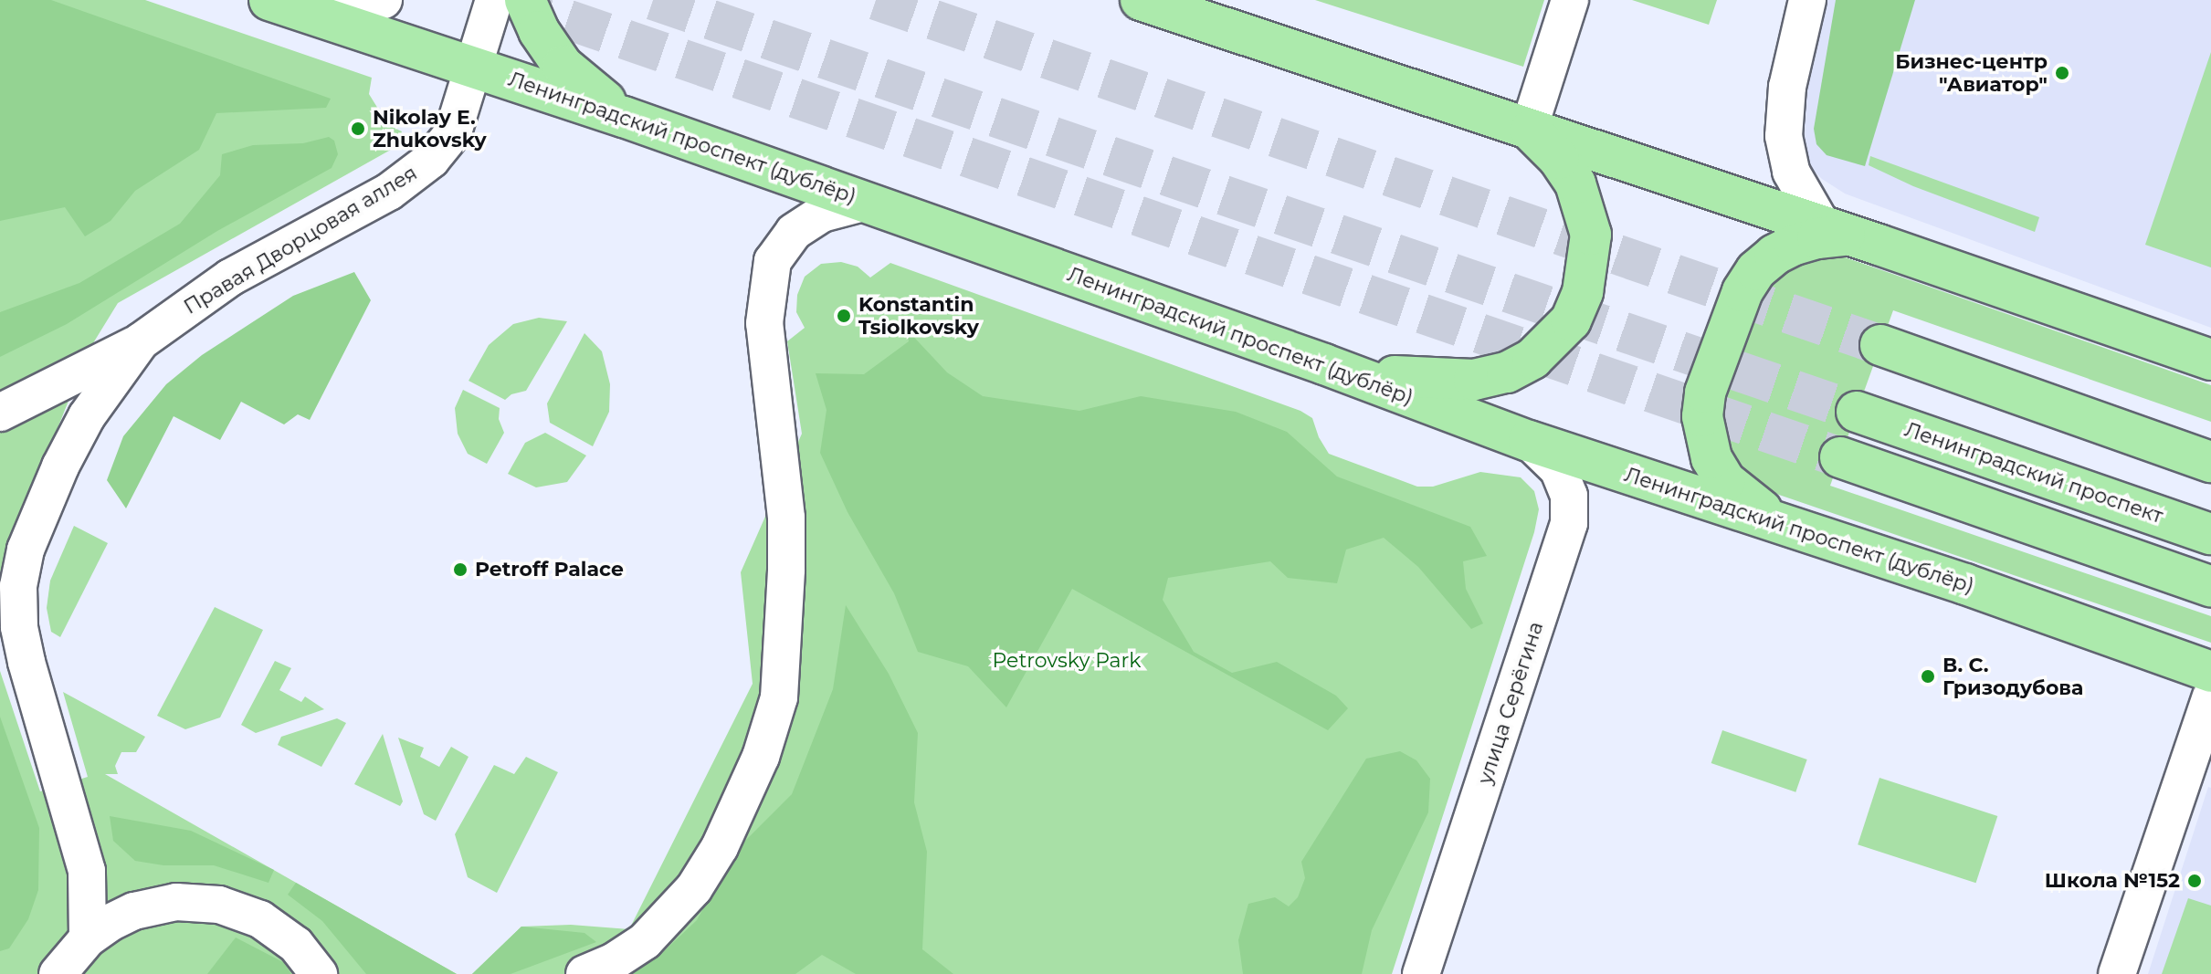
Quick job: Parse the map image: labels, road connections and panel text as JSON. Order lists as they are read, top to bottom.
{
  "streets": {
    "main road": ["Ленинградский проспект (дублёр)", "Ленинградский проспект"],
    "street": ["Правая Дворцовая аллея", "улица Серёгина"]
  },
  "crossings": [
    ["Ленинградский проспект (дублёр)", "Правая Дворцовая аллея"],
    ["Ленинградский проспект (дублёр)", "улица Серёгина"]
  ],
  "parks": ["Petrovsky Park"],
  "places": [
    "Бизнес-центр \"Авиатор\"",
    "Nikolay E. Zhukovsky",
    "Konstantin Tsiolkovsky",
    "Petroff Palace",
    "В. С. Гризодубова",
    "Школа №152"
  ]
}
